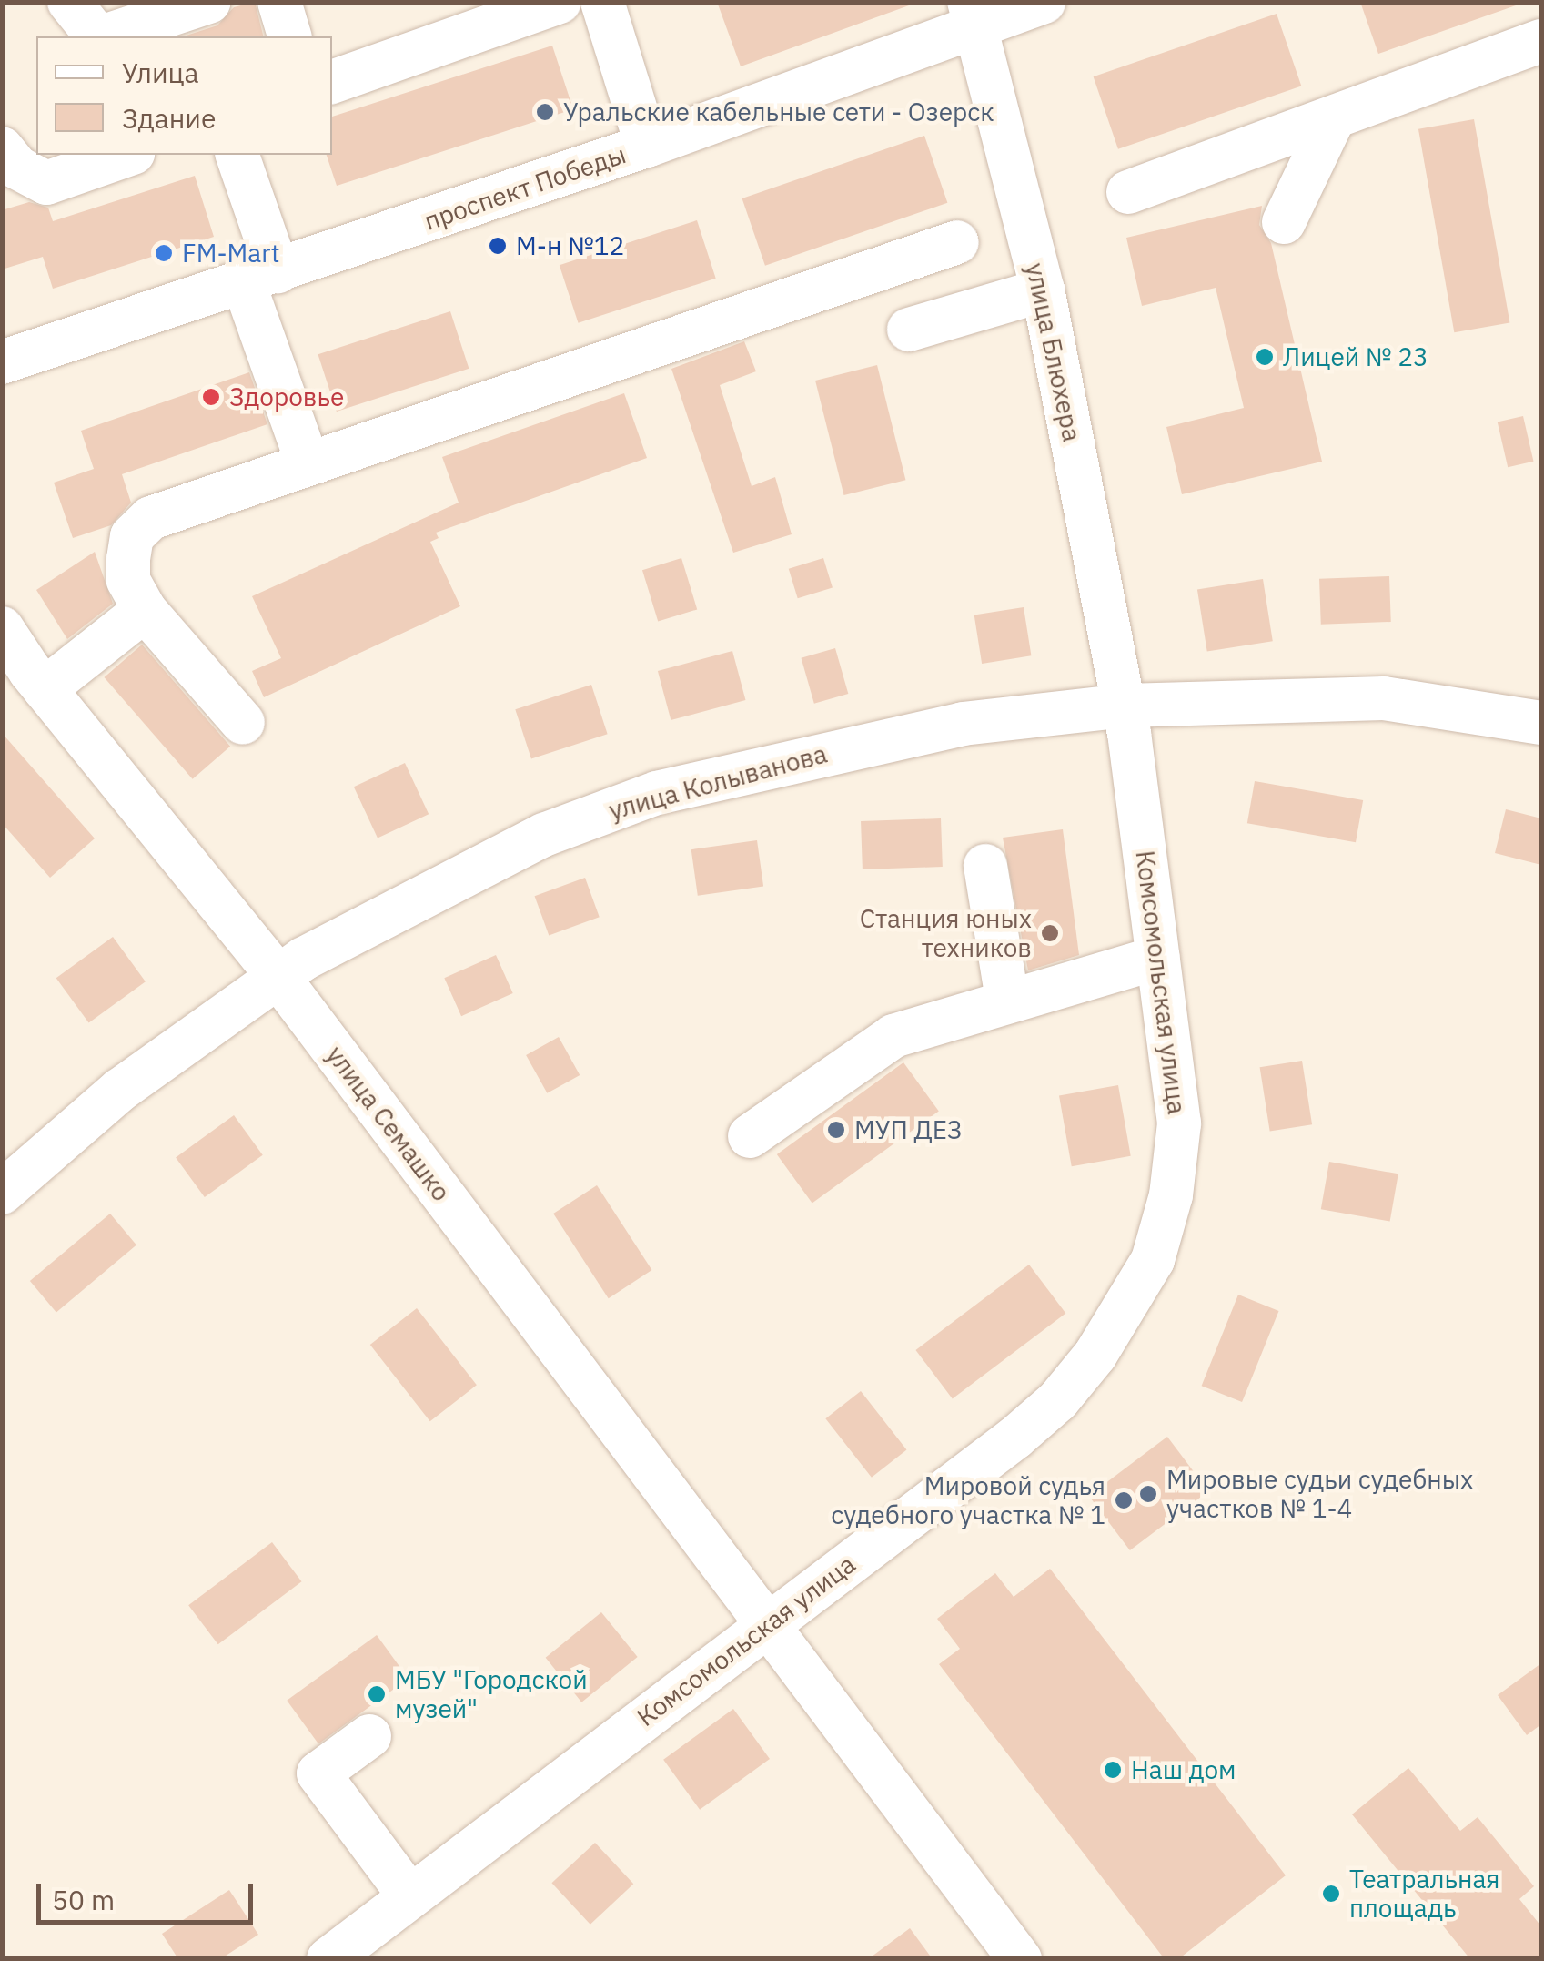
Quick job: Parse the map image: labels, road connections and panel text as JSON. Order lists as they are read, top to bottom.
{
  "streets": {
    "street": [
      "проспект Победы",
      "улица Блюхера",
      "улица Колыванова",
      "Комсомольская улица",
      "улица Семашко"
    ]
  },
  "crossings": [
    ["проспект Победы", "улица Блюхера"],
    ["улица Блюхера", "улица Колыванова"],
    ["улица Блюхера", "Комсомольская улица"],
    ["улица Колыванова", "Комсомольская улица"],
    ["улица Колыванова", "улица Семашко"],
    ["Комсомольская улица", "улица Семашко"]
  ],
  "places": [
    "Уральские кабельные сети - Озерск",
    "М-н №12",
    "FM-Mart",
    "Лицей № 23",
    "Здоровье",
    "Станция юных техников",
    "МУП ДЕЗ",
    "Мировые судьи судебных участков № 1-4",
    "Мировой судья судебного участка № 1",
    "МБУ \"Городской музей\"",
    "Наш дом",
    "Театральная площадь"
  ],
  "legend": ["Улица", "Здание"],
  "scale_bar": "50 m"
}
